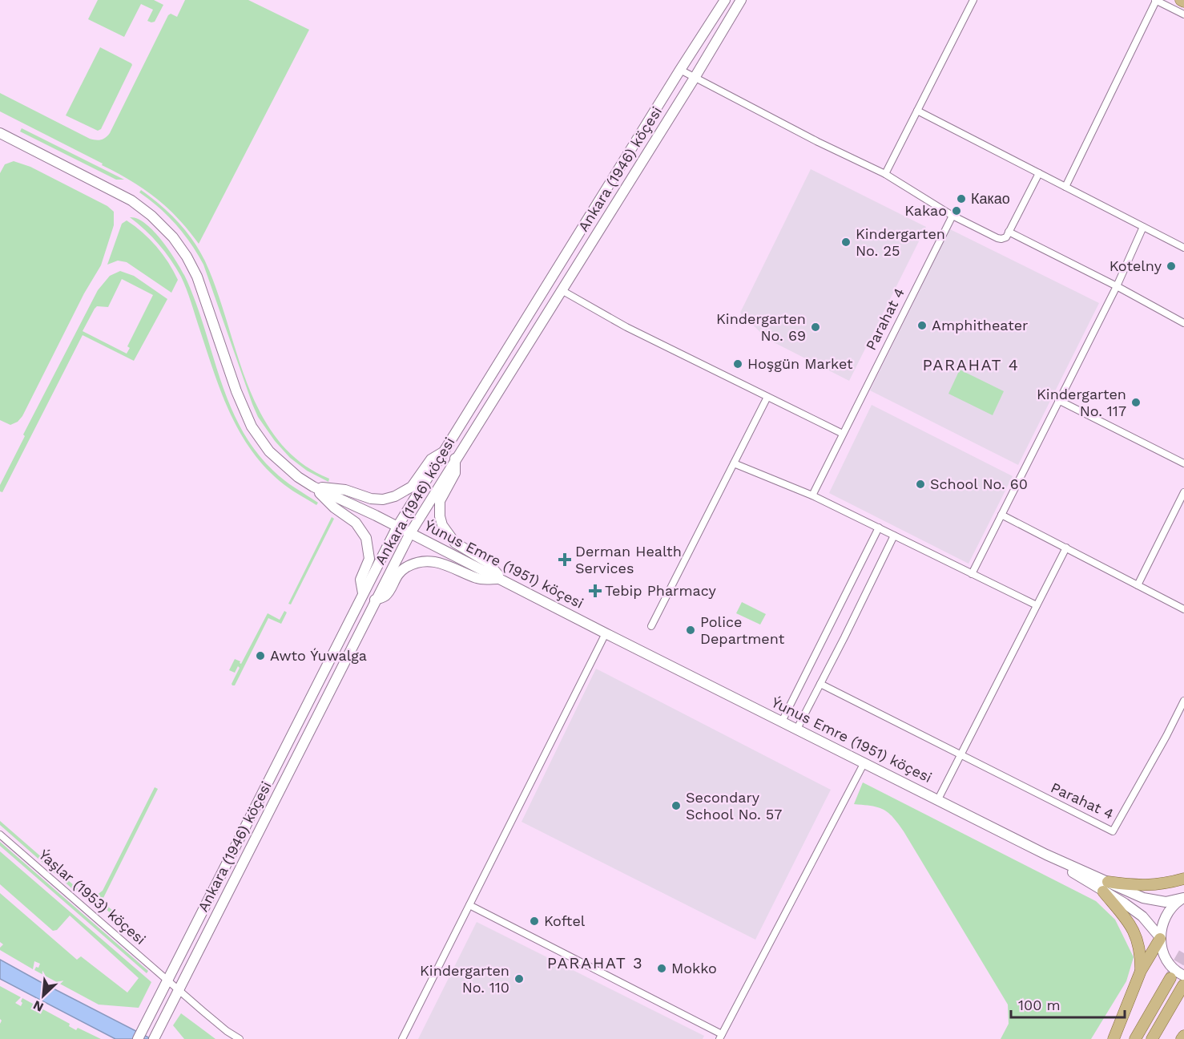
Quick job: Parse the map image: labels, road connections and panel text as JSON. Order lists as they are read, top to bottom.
{
  "streets": {
    "main road": ["Ankara (1946) köçesi", "Ýunus Emre (1951) köçesi"],
    "street": ["Parahat 4", "Ýaşlar (1953) köçesi"]
  },
  "crossings": [
    ["Ankara (1946) köçesi", "Ýunus Emre (1951) köçesi"],
    ["Ankara (1946) köçesi", "Ýaşlar (1953) köçesi"]
  ],
  "districts": ["PARAHAT 4", "PARAHAT 3"],
  "places": {
    "other": [
      "Какао",
      "Kakao",
      "Kindergarten No. 25",
      "Kotelny",
      "Amphitheater",
      "Kindergarten No. 69",
      "Hoşgün Market",
      "Kindergarten No. 117",
      "School No. 60",
      "Police Department",
      "Awto Ýuwalga",
      "Secondary School No. 57",
      "Koftel",
      "Mokko",
      "Kindergarten No. 110"
    ],
    "health": ["Derman Health Services", "Tebip Pharmacy"]
  },
  "scale_bar": "100 m",
  "north": "bottom left"
}
